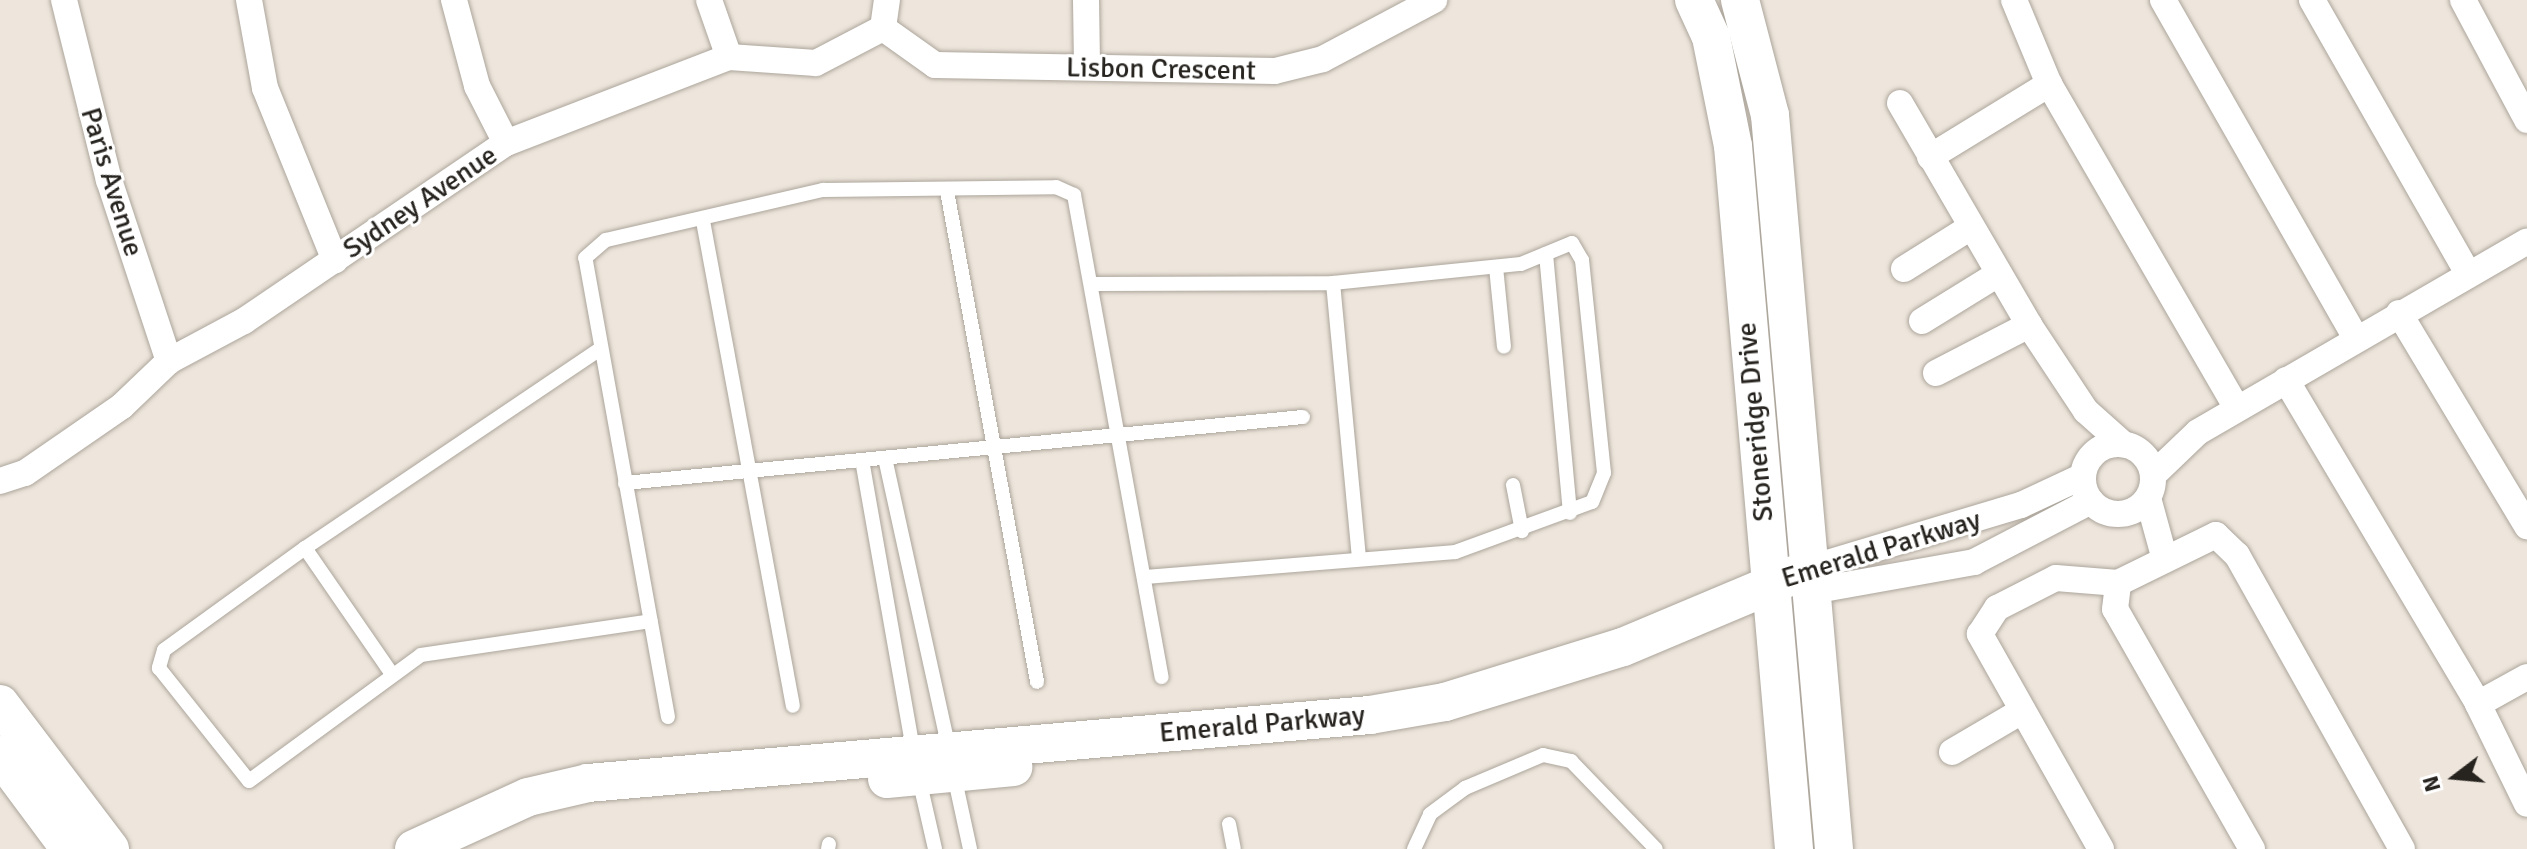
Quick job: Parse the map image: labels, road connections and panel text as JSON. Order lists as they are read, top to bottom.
{
  "streets": {
    "street": [
      "Lisbon Crescent",
      "Paris Avenue",
      "Sydney Avenue",
      "Stoneridge Drive",
      "Emerald Parkway"
    ]
  },
  "crossings": [
    ["Lisbon Crescent", "Sydney Avenue"],
    ["Paris Avenue", "Sydney Avenue"],
    ["Stoneridge Drive", "Emerald Parkway"]
  ],
  "north": "left"
}
